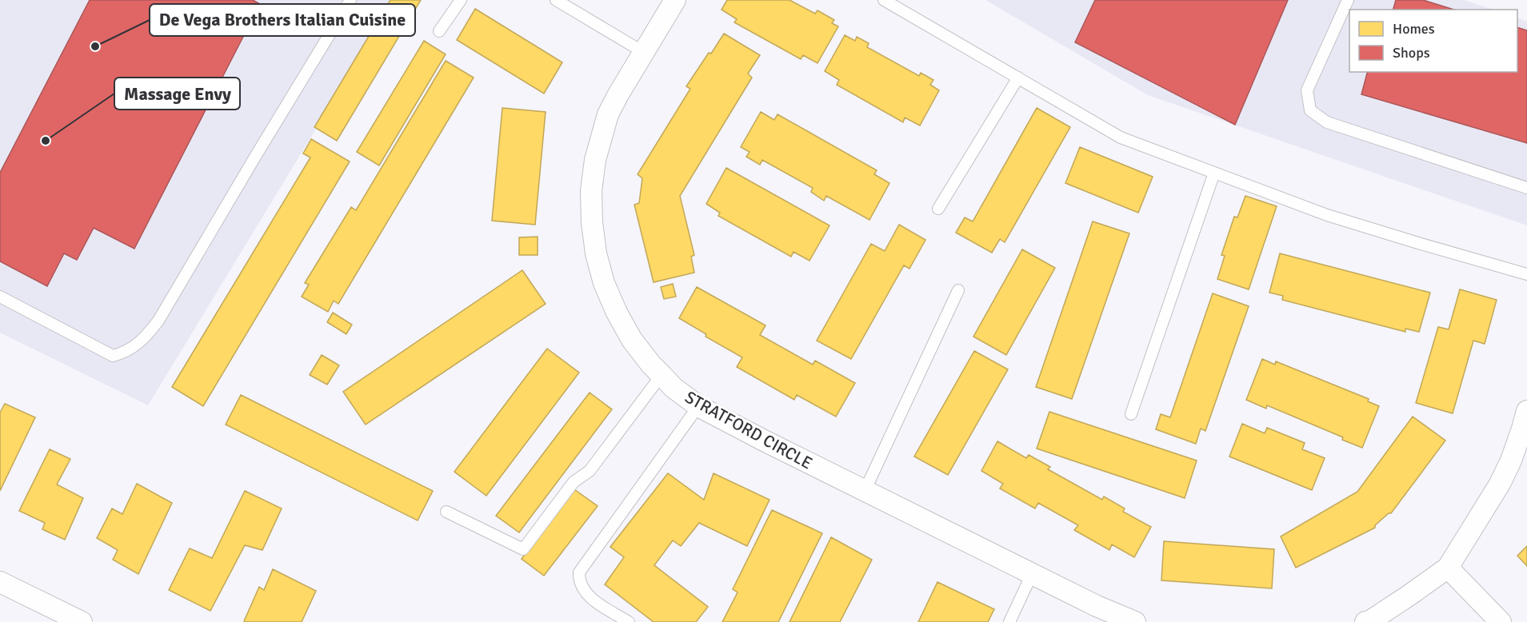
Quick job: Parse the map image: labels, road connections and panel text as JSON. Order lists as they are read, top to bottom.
{
  "streets": {
    "street": ["STRATFORD CIRCLE"]
  },
  "places": ["De Vega Brothers Italian Cuisine", "Massage Envy"],
  "legend": ["Homes", "Shops"]
}
